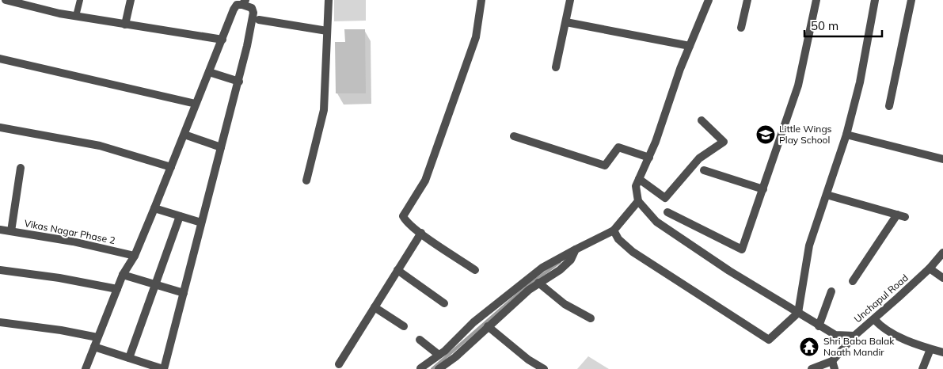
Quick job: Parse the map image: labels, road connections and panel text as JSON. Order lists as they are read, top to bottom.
{
  "streets": {
    "street": ["Vikas Nagar Phase 2", "Unchapul Road"]
  },
  "places": {
    "school or university": ["Little Wings Play School"],
    "temple": ["Shri Baba Balak Naath Mandir"]
  },
  "scale_bar": "50 m"
}
